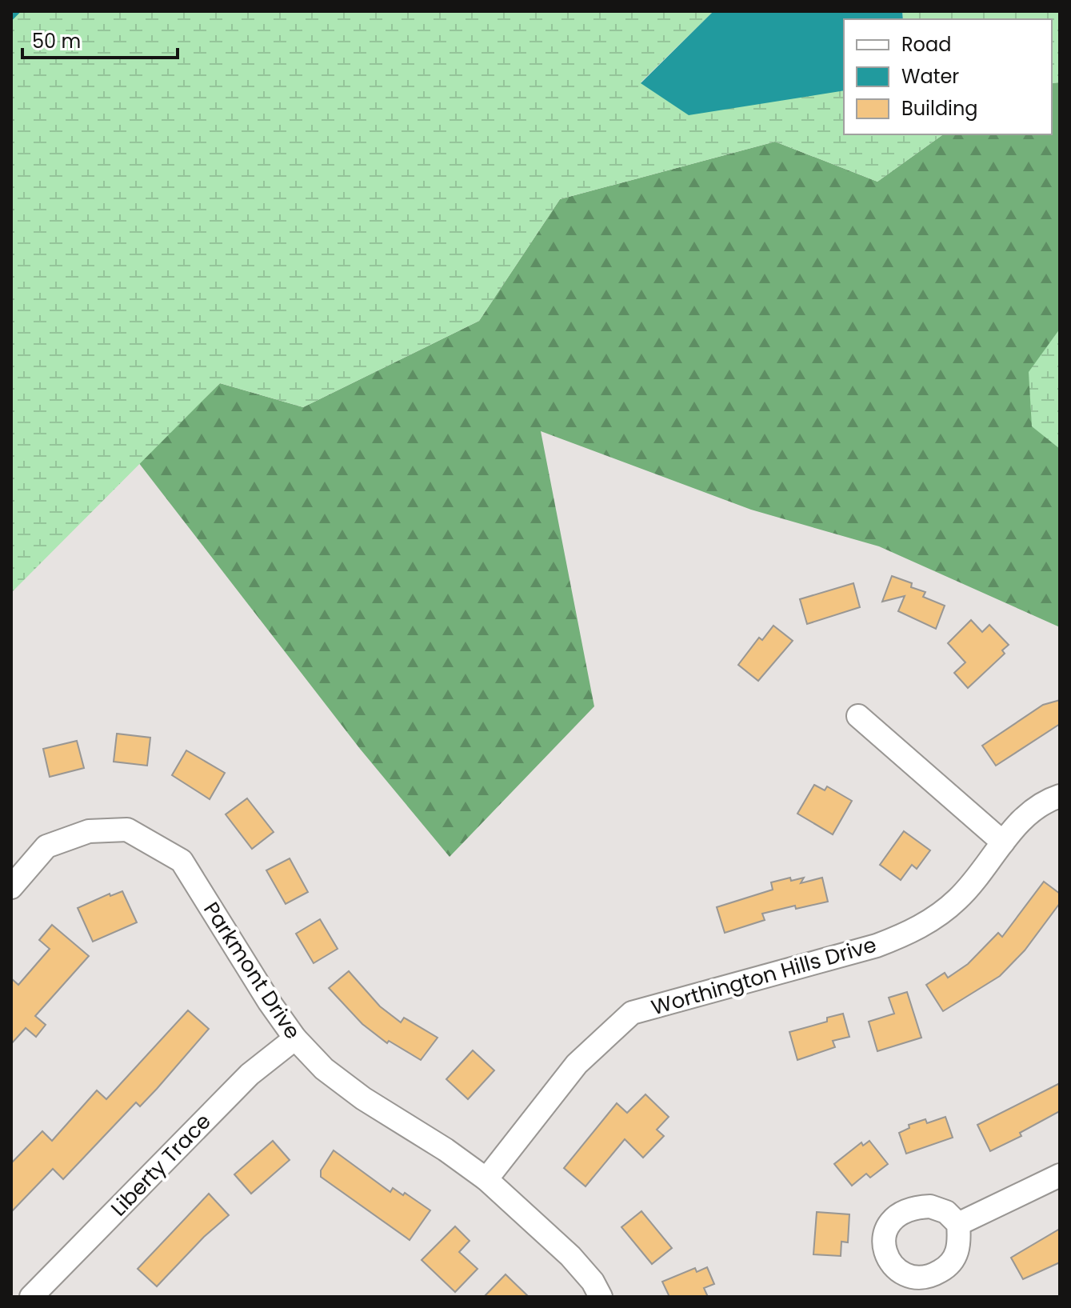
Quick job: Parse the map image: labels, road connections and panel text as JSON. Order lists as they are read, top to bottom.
{
  "streets": {
    "street": ["Parkmont Drive", "Worthington Hills Drive", "Liberty Trace"]
  },
  "crossings": [
    ["Parkmont Drive", "Worthington Hills Drive"],
    ["Parkmont Drive", "Liberty Trace"]
  ],
  "legend": ["Road", "Water", "Building"],
  "scale_bar": "50 m"
}
